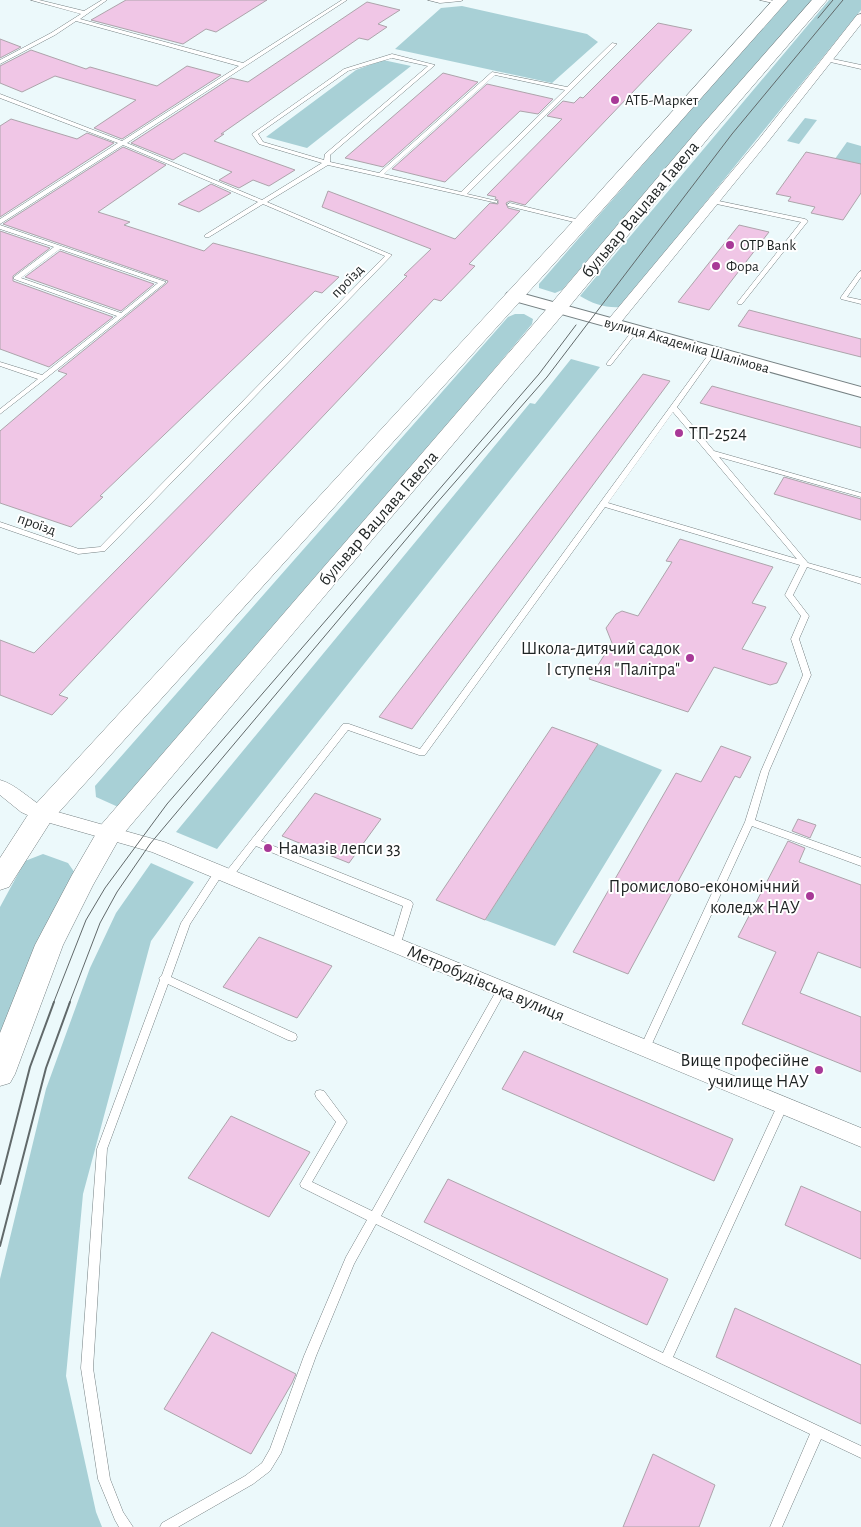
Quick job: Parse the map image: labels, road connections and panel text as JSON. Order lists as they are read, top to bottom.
{
  "streets": {
    "main road": ["бульвар Вацлава Гавела"],
    "street": ["вулиця Академіка Шалімова", "Метробудівська вулиця"],
    "lane": ["проїзд"]
  },
  "crossings": [
    ["бульвар Вацлава Гавела", "вулиця Академіка Шалімова"],
    ["бульвар Вацлава Гавела", "Метробудівська вулиця"]
  ],
  "places": [
    "АТБ-Маркет",
    "OTP Bank",
    "Фора",
    "ТП-2524",
    "Школа-дитячий садок І ступеня \"Палітра\"",
    "Намазів лепси 33",
    "Промислово-економічний коледж НАУ",
    "Вище професійне училище НАУ"
  ]
}
